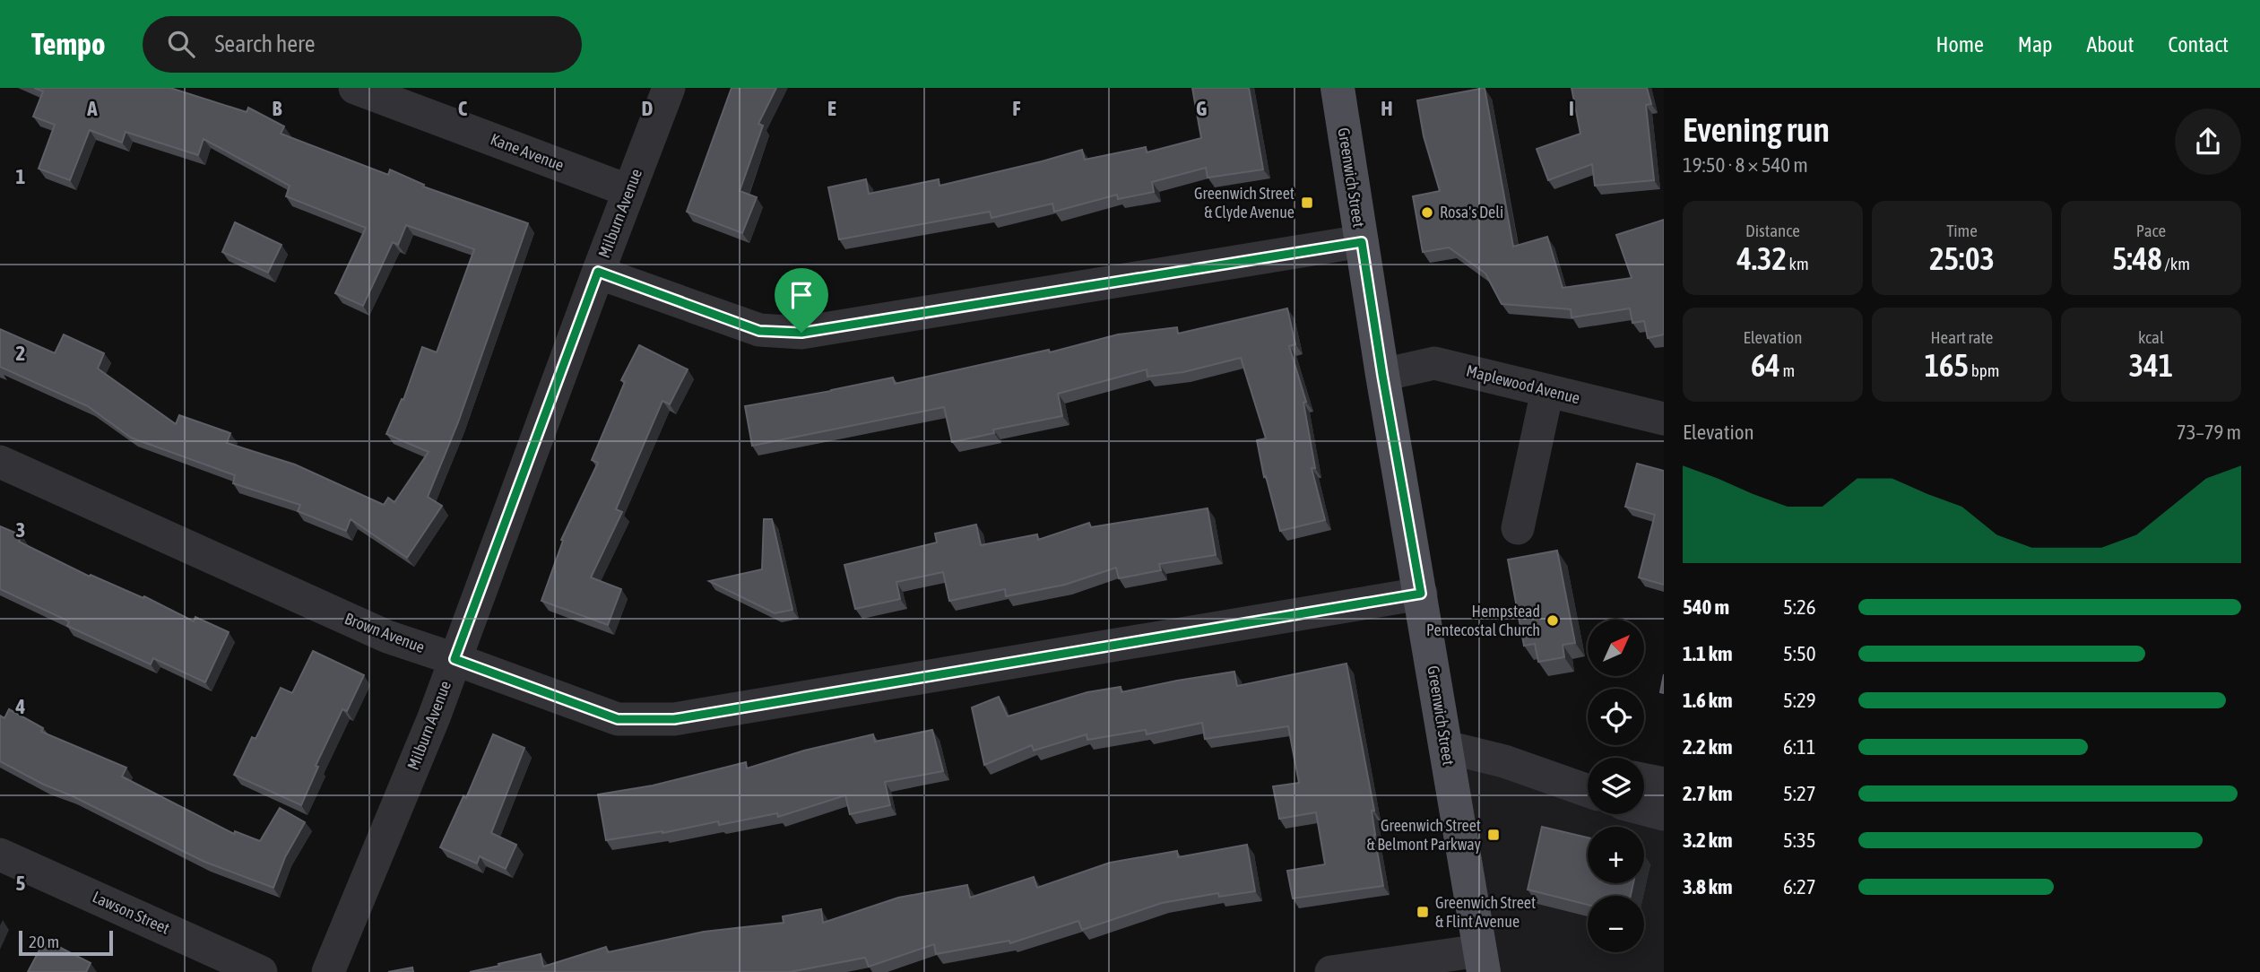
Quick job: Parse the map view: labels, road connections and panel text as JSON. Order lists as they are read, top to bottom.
{
  "streets": {
    "main road": ["Greenwich Street"],
    "street": [
      "Kane Avenue",
      "Milburn Avenue",
      "Maplewood Avenue",
      "Brown Avenue",
      "Lawson Street"
    ]
  },
  "crossings": [
    ["Kane Avenue", "Milburn Avenue"],
    ["Greenwich Street", "Maplewood Avenue"],
    ["Greenwich Street", "Brown Avenue"],
    ["Milburn Avenue", "Brown Avenue"]
  ],
  "places": {
    "transit": ["Greenwich Street & Clyde Avenue", "Greenwich Street & Belmont Parkway", "Greenwich Street & Flint Avenue"],
    "other": ["Rosa's Deli", "Hempstead Pentecostal Church"]
  },
  "scale_bar": "20 m",
  "north": "top right",
  "page": {
    "header": "Tempo",
    "search": "Search here",
    "nav": [
      "Home",
      "Map",
      "About",
      "Contact"
    ],
    "heading": ["Evening run", "19:50 · 8 × 540 m"],
    "stats": [
      ["Distance", "4.32 km"],
      ["Time", "25:03"],
      ["Pace", "5:48 /km"],
      ["Elevation", "64 m"],
      ["Heart rate", "165 bpm"],
      ["kcal", "341"]
    ],
    "chart": ["Elevation", "73–79 m"],
    "list": [
      {
        "name": "540 m",
        "note": "5:26"
      },
      {
        "name": "1.1 km",
        "note": "5:50"
      },
      {
        "name": "1.6 km",
        "note": "5:29"
      },
      {
        "name": "2.2 km",
        "note": "6:11"
      },
      {
        "name": "2.7 km",
        "note": "5:27"
      },
      {
        "name": "3.2 km",
        "note": "5:35"
      },
      {
        "name": "3.8 km",
        "note": "6:27"
      }
    ],
    "map_buttons": ["+", "−"],
    "scale": "20 m"
  },
  "grid": {
    "columns": [
      "A",
      "B",
      "C",
      "D",
      "E",
      "F",
      "G",
      "H",
      "I"
    ],
    "rows": [
      "1",
      "2",
      "3",
      "4",
      "5"
    ]
  }
}
